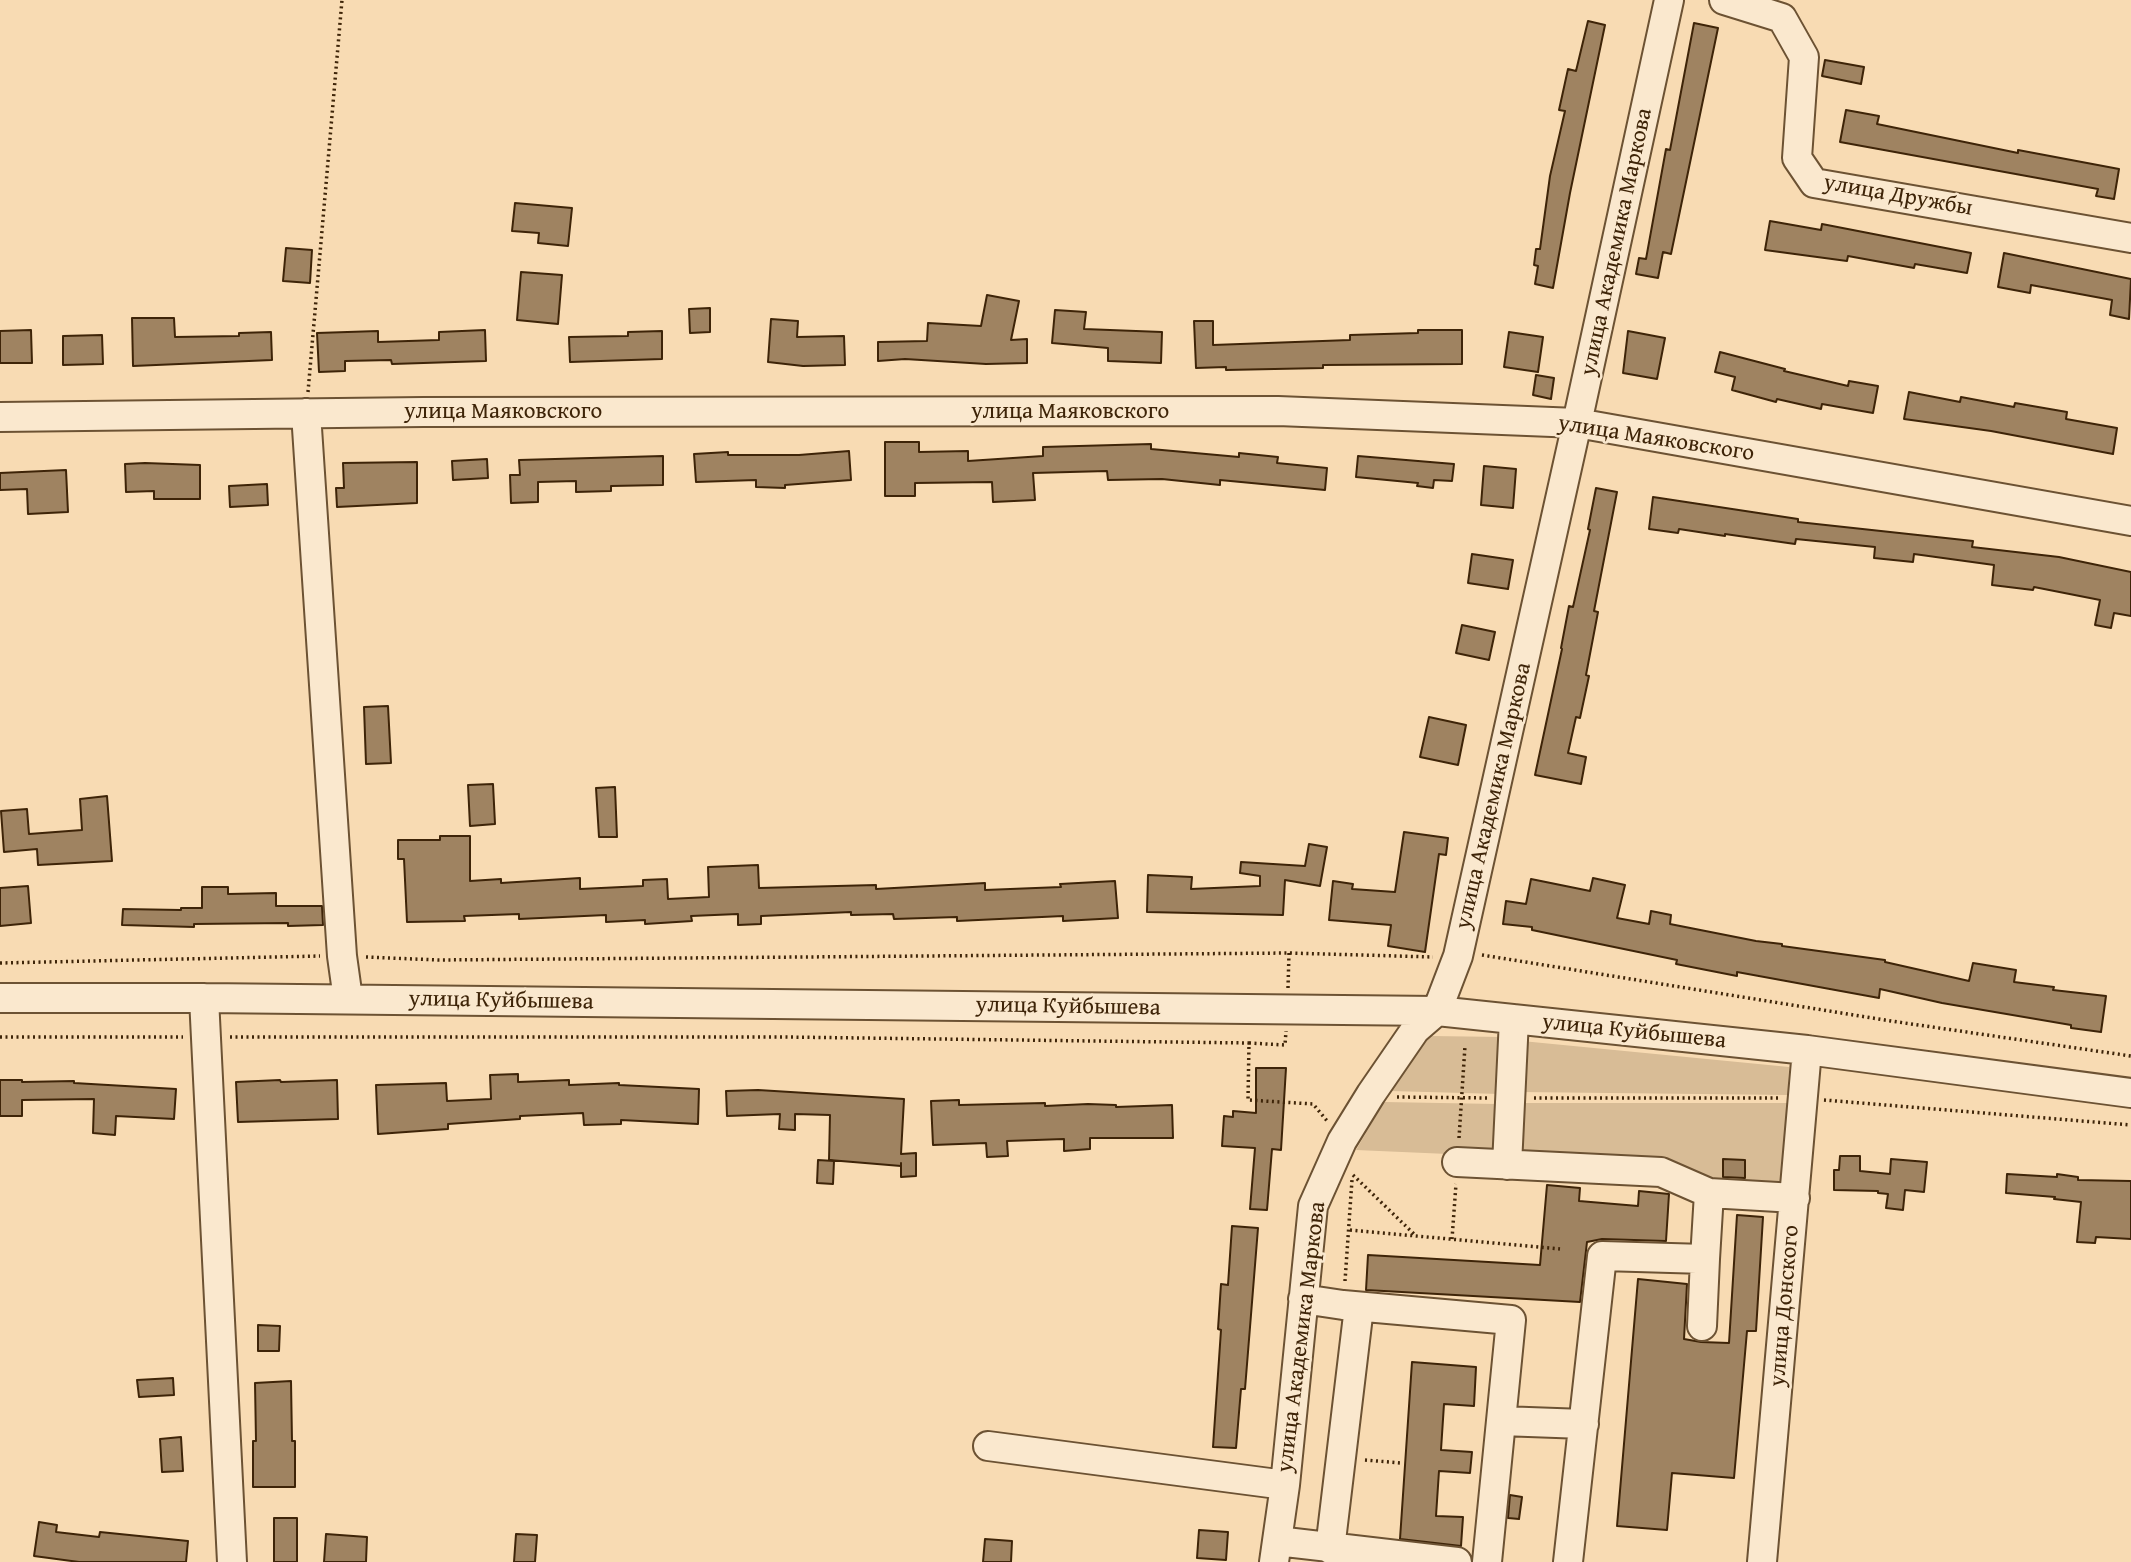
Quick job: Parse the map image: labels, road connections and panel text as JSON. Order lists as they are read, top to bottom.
{
  "streets": {
    "street": [
      "улица Дружбы",
      "улица Академика Маркова",
      "улица Маяковского",
      "улица Куйбышева",
      "улица Донского"
    ]
  },
  "crossings": [
    ["улица Академика Маркова", "улица Маяковского"],
    ["улица Академика Маркова", "улица Куйбышева"],
    ["улица Куйбышева", "улица Донского"]
  ]
}
